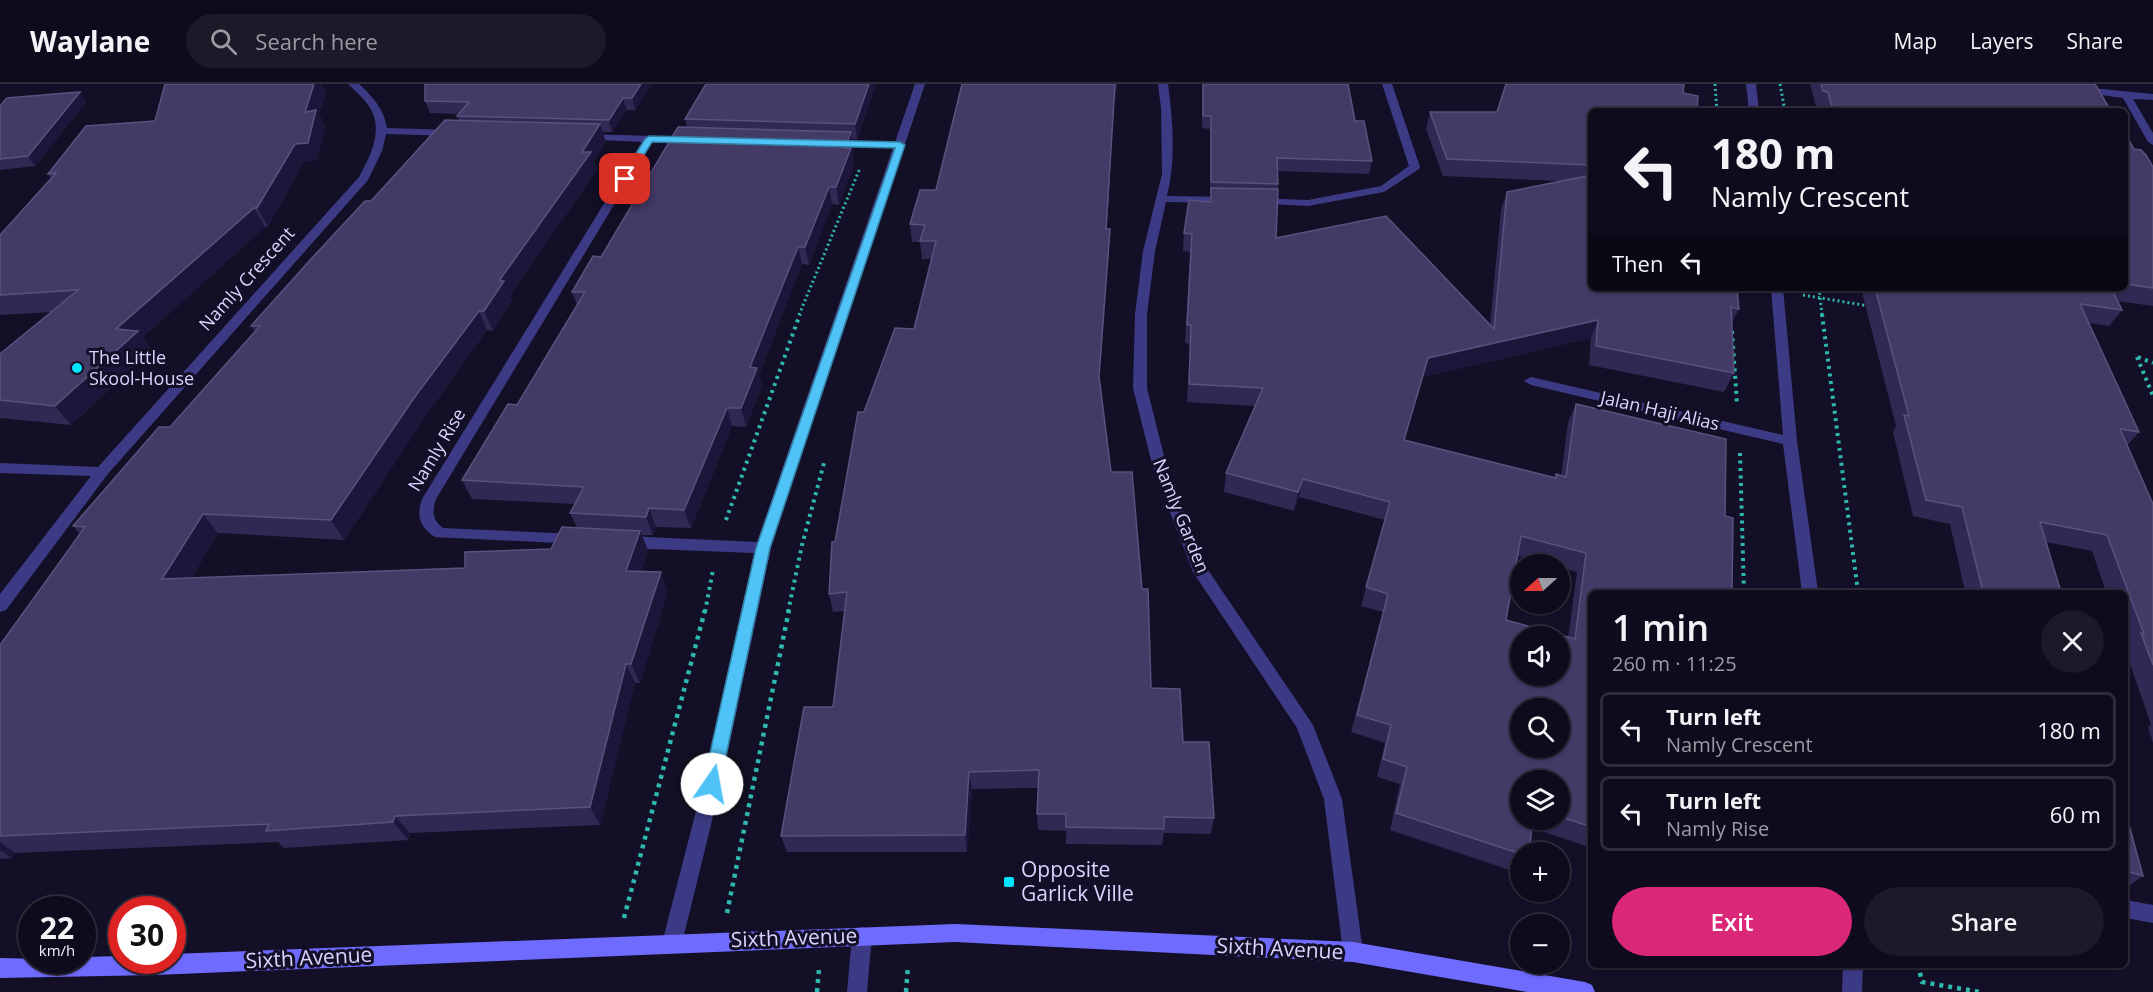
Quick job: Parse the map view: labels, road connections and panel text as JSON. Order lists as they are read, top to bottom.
{
  "streets": {
    "main road": ["Sixth Avenue"],
    "street": [
      "Namly Crescent",
      "Jalan Haji Alias",
      "Namly Rise",
      "Namly Garden"
    ]
  },
  "crossings": [
    ["Namly Garden", "Sixth Avenue"]
  ],
  "places": {
    "other": ["The Little Skool-House"],
    "transit": ["Opposite Garlick Ville"]
  },
  "north": "left",
  "page": {
    "header": "Waylane",
    "search": "Search here",
    "nav": ["Map", "Layers", "Share"],
    "turn": ["180 m", "Namly Crescent"],
    "then": "Then",
    "map_buttons": ["+", "−"],
    "heading": ["1 min", "260 m · 11:25"],
    "list": [
      {
        "name": "Turn left",
        "note": "Namly Crescent",
        "value": "180 m"
      },
      {
        "name": "Turn left",
        "note": "Namly Rise",
        "value": "60 m"
      }
    ],
    "buttons": ["Exit", "Share"],
    "speed": "22 km/h",
    "limit": "30"
  }
}
